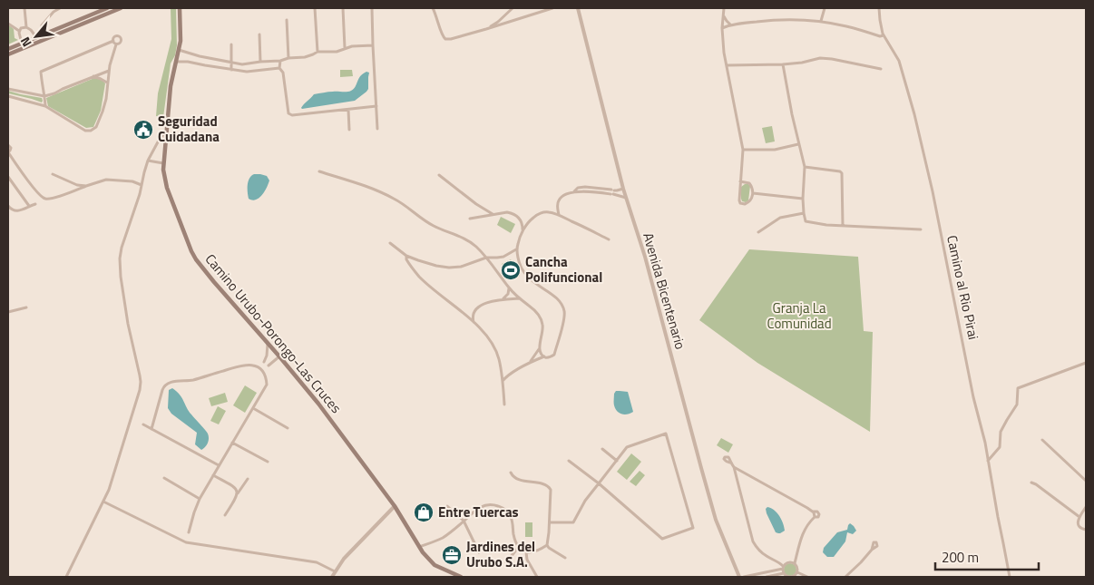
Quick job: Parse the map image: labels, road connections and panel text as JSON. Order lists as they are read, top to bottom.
{
  "streets": {
    "main road": ["Camino Urubo-Porongo-Las Cruces"],
    "street": ["Camino al Rio Pirai", "Avenida Bicentenario"]
  },
  "parks": ["Granja La Comunidad"],
  "places": {
    "public building": ["Seguridad Cuidadana"],
    "sports": ["Cancha Polifuncional"],
    "shop": ["Entre Tuercas"],
    "office": ["Jardines del Urubo S.A."]
  },
  "scale_bar": "200 m",
  "north": "bottom left"
}
